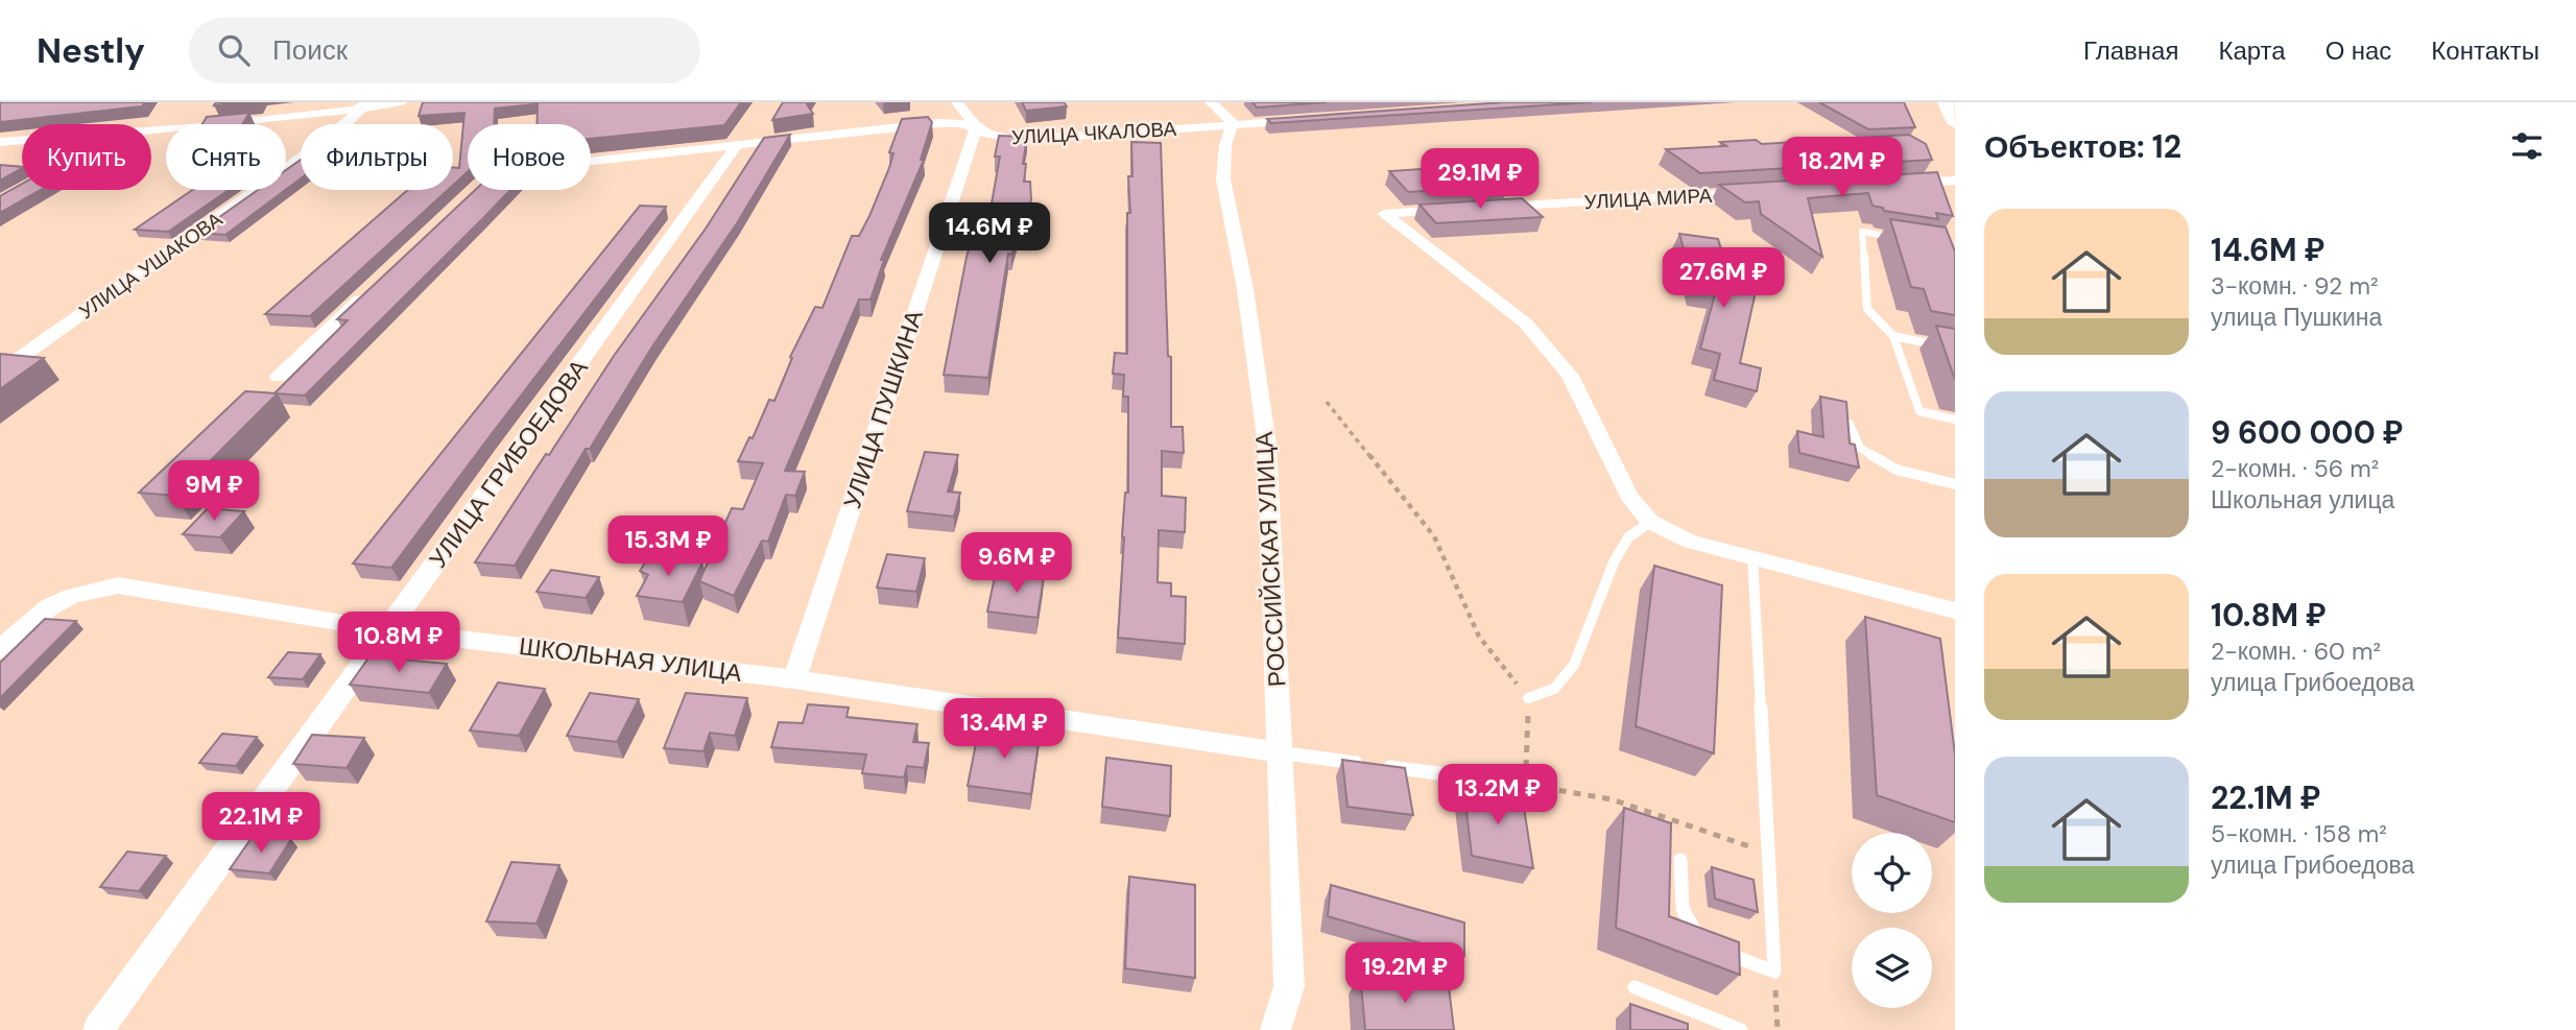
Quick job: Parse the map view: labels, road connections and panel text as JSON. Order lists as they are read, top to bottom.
{
  "streets": {
    "street": [
      "УЛИЦА ЧКАЛОВА",
      "УЛИЦА МИРА",
      "УЛИЦА УШАКОВА",
      "УЛИЦА ПУШКИНА",
      "УЛИЦА ГРИБОЕДОВА",
      "РОССИЙСКАЯ УЛИЦА",
      "ШКОЛЬНАЯ УЛИЦА"
    ]
  },
  "crossings": [
    ["УЛИЦА ЧКАЛОВА", "УЛИЦА ПУШКИНА"],
    ["УЛИЦА ЧКАЛОВА", "УЛИЦА ГРИБОЕДОВА"],
    ["УЛИЦА ЧКАЛОВА", "РОССИЙСКАЯ УЛИЦА"],
    ["УЛИЦА ПУШКИНА", "ШКОЛЬНАЯ УЛИЦА"],
    ["УЛИЦА ГРИБОЕДОВА", "ШКОЛЬНАЯ УЛИЦА"],
    ["РОССИЙСКАЯ УЛИЦА", "ШКОЛЬНАЯ УЛИЦА"]
  ],
  "page": {
    "header": "Nestly",
    "search": "Поиск",
    "nav": [
      "Главная",
      "Карта",
      "О нас",
      "Контакты"
    ],
    "heading": "Объектов: 12",
    "chip": [
      "Купить",
      "Снять",
      "Фильтры",
      "Новое"
    ],
    "price": [
      "18.2M ₽",
      "29.1M ₽",
      "14.6M ₽",
      "27.6M ₽",
      "9M ₽",
      "15.3M ₽",
      "9.6M ₽",
      "10.8M ₽",
      "13.4M ₽",
      "13.2M ₽",
      "22.1M ₽",
      "19.2M ₽"
    ],
    "list": [
      {
        "name": "14.6M ₽",
        "note": "3-комн. · 92 m² · улица Пушкина"
      },
      {
        "name": "9 600 000 ₽",
        "note": "2-комн. · 56 m² · Школьная улица"
      },
      {
        "name": "10.8M ₽",
        "note": "2-комн. · 60 m² · улица Грибоедова"
      },
      {
        "name": "22.1M ₽",
        "note": "5-комн. · 158 m² · улица Грибоедова"
      }
    ]
  }
}
